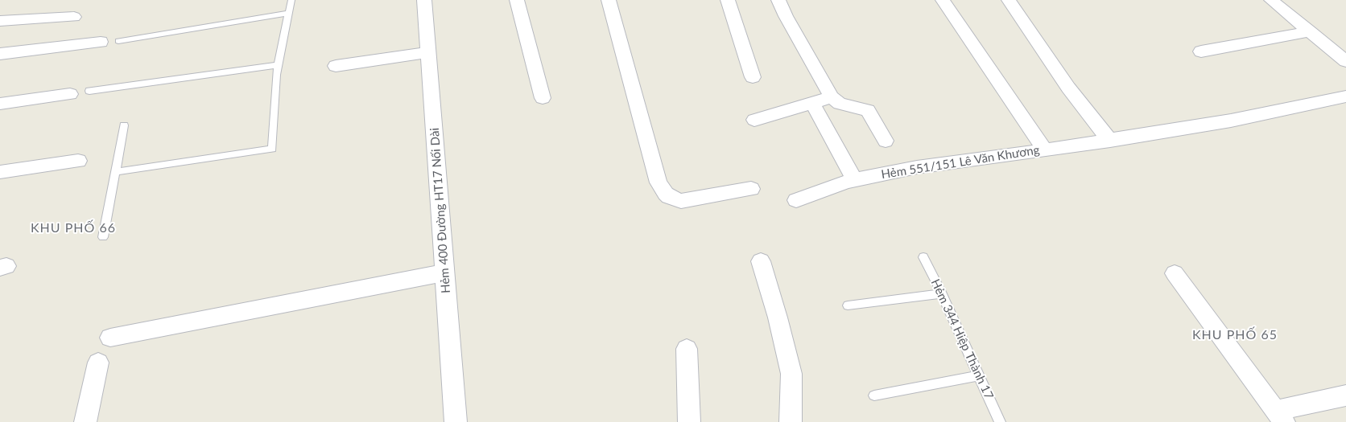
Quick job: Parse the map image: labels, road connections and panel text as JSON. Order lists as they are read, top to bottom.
{
  "streets": {
    "street": ["Hẻm 551/151 Lê Văn Khương", "Hẻm 400 Đường HT17 Nối Dài"],
    "lane": ["Hẻm 344 Hiệp Thành 17"]
  },
  "districts": ["KHU PHỐ 66", "KHU PHỐ 65"]
}
